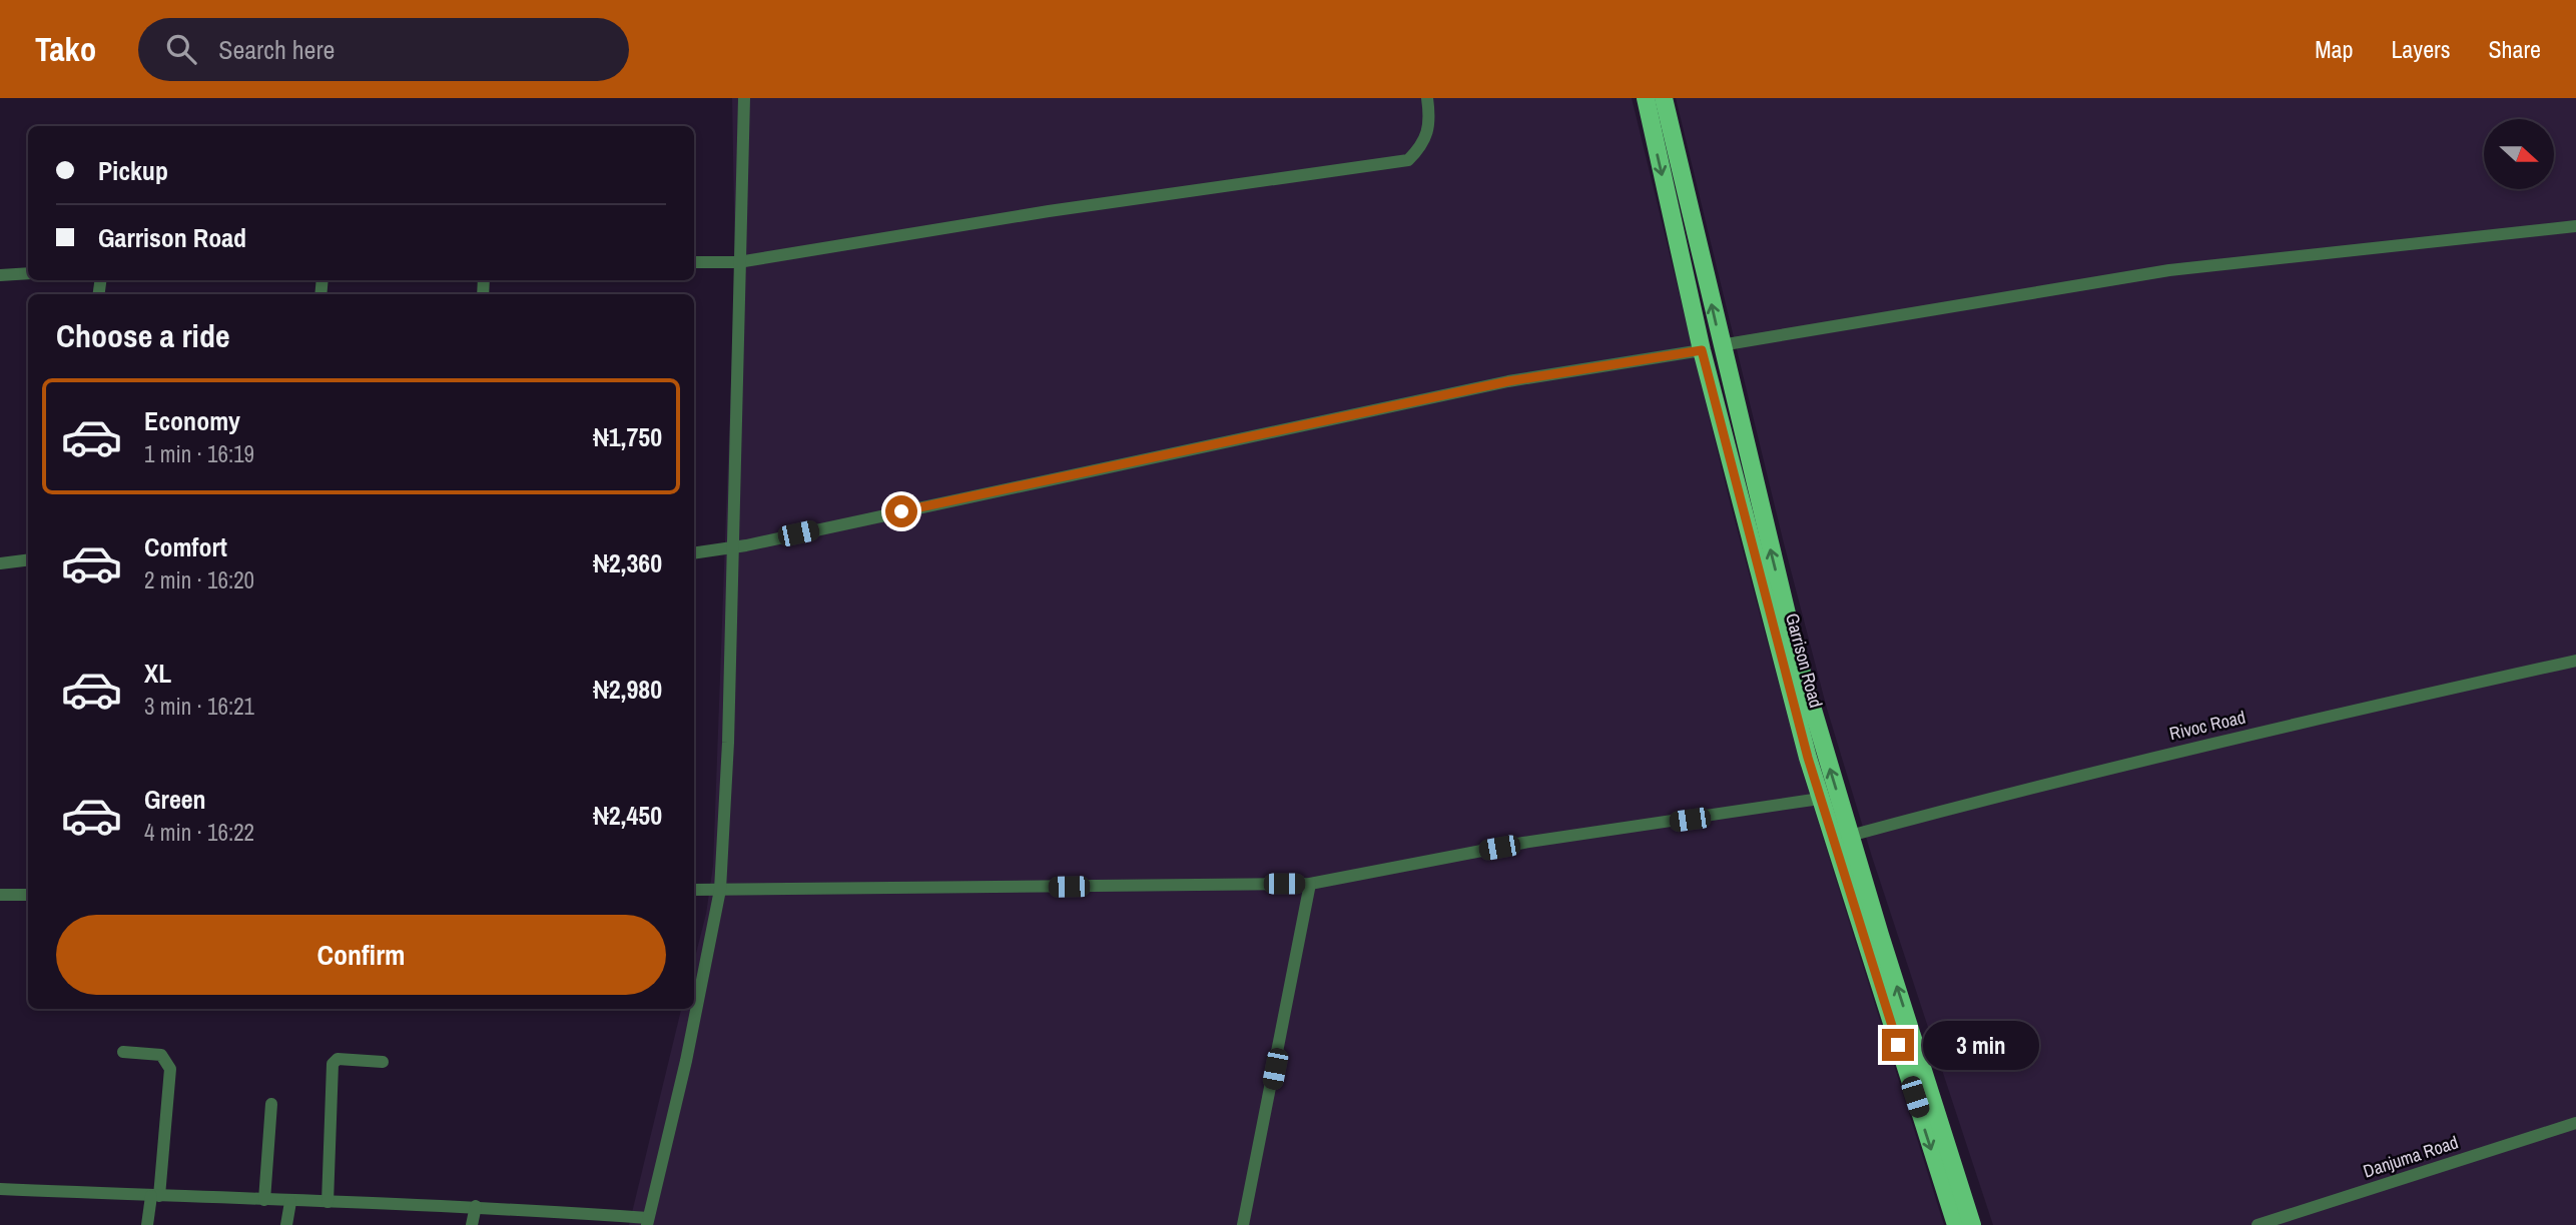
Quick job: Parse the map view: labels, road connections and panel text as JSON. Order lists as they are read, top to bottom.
{
  "streets": {
    "main road": ["Garrison Road"],
    "street": ["Rivoc Road", "Danjuma Road"]
  },
  "crossings": [
    ["Garrison Road", "Rivoc Road"]
  ],
  "north": "right",
  "page": {
    "header": "Tako",
    "search": "Search here",
    "nav": ["Map", "Layers", "Share"],
    "banner": ["Pickup", "Garrison Road"],
    "heading": "Choose a ride",
    "list": [
      {
        "name": "Economy",
        "note": "1 min · 16:19",
        "value": "₦1,750"
      },
      {
        "name": "Comfort",
        "note": "2 min · 16:20",
        "value": "₦2,360"
      },
      {
        "name": "XL",
        "note": "3 min · 16:21",
        "value": "₦2,980"
      },
      {
        "name": "Green",
        "note": "4 min · 16:22",
        "value": "₦2,450"
      }
    ],
    "buttons": "Confirm",
    "bubble": "3 min"
  }
}
